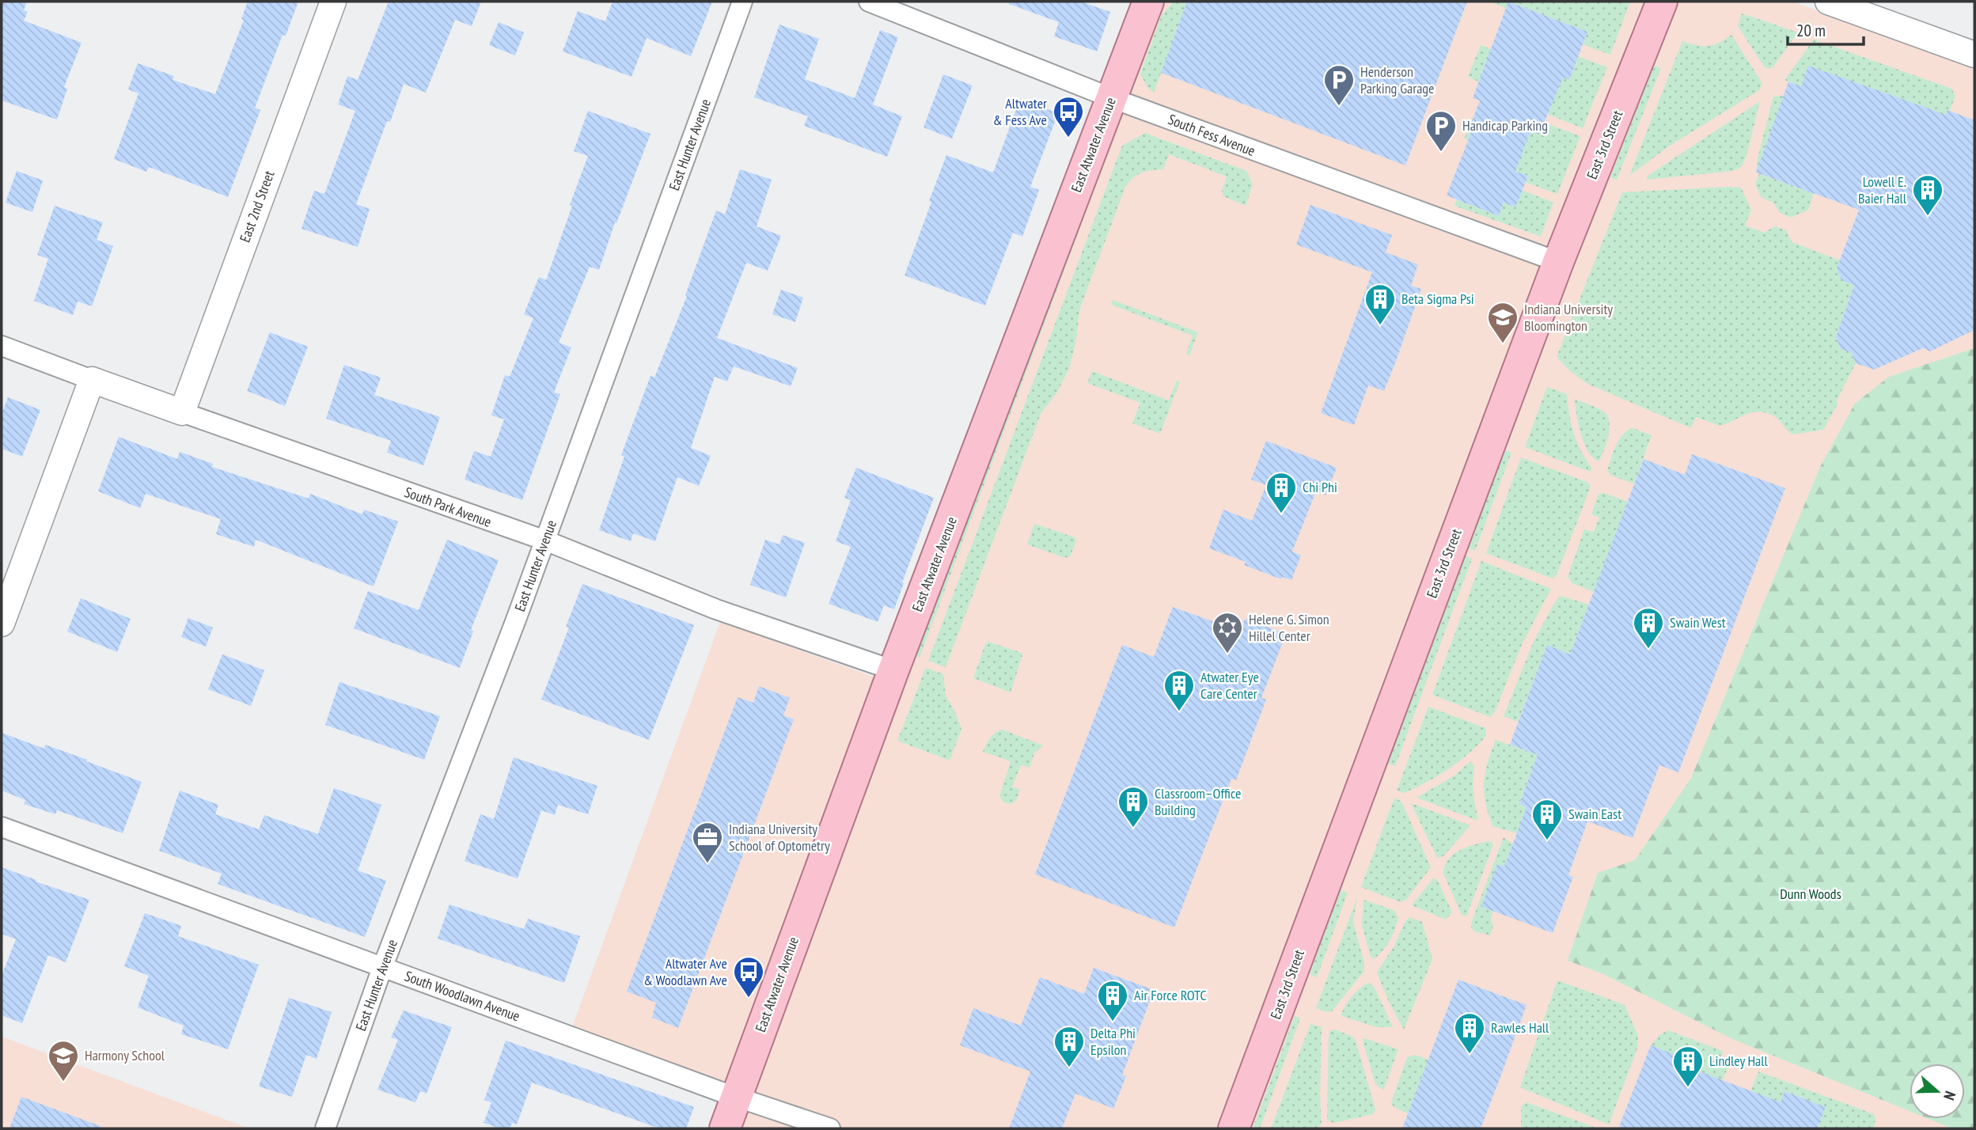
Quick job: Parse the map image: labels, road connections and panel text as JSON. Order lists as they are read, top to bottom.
{
  "streets": {
    "main road": ["East Atwater Avenue", "East 3rd Street"],
    "street": [
      "South Fess Avenue",
      "East Hunter Avenue",
      "East 2nd Street",
      "South Park Avenue",
      "South Woodlawn Avenue"
    ]
  },
  "crossings": [
    ["South Fess Avenue", "East Atwater Avenue"],
    ["South Fess Avenue", "East 3rd Street"],
    ["East Hunter Avenue", "South Park Avenue"],
    ["East Hunter Avenue", "South Woodlawn Avenue"],
    ["East Atwater Avenue", "South Park Avenue"],
    ["East Atwater Avenue", "South Woodlawn Avenue"],
    ["East 2nd Street", "South Park Avenue"]
  ],
  "parks": ["Dunn Woods"],
  "places": {
    "parking": ["Henderson Parking Garage", "Handicap Parking"],
    "bus stop": ["Altwater & Fess Ave", "Altwater Ave & Woodlawn Ave"],
    "building": [
      "Lowell E. Baier Hall",
      "Beta Sigma Psi",
      "Chi Phi",
      "Swain West",
      "Atwater Eye Care Center",
      "Classroom–Office Building",
      "Swain East",
      "Air Force ROTC",
      "Rawles Hall",
      "Delta Phi Epsilon",
      "Lindley Hall"
    ],
    "school or university": ["Indiana University Bloomington", "Harmony School"],
    "synagogue": ["Helene G. Simon Hillel Center"],
    "office": ["Indiana University School of Optometry"]
  },
  "scale_bar": "20 m",
  "north": "right"
}
